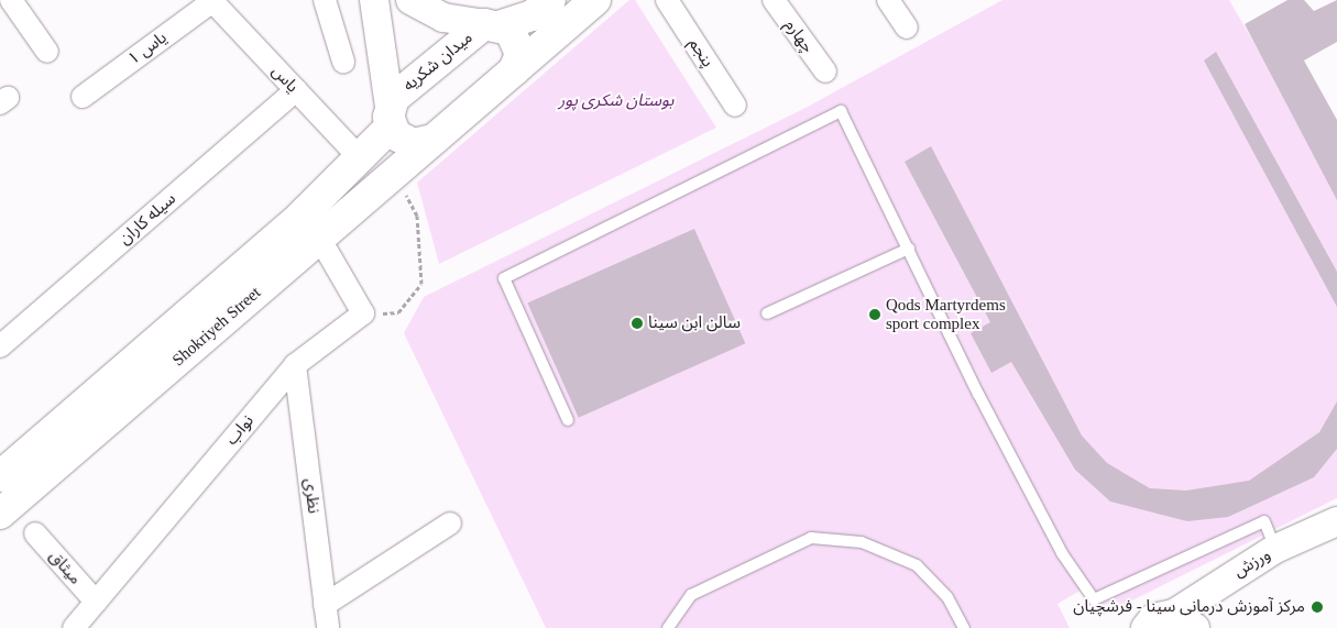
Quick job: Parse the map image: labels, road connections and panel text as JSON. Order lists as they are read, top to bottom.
{
  "streets": {
    "main road": ["میدان شکریه", "Shokriyeh Street"],
    "street": [
      "چهارم",
      "یاس ۱",
      "پنجم",
      "یاس",
      "سیله کاران",
      "نواب",
      "نظری",
      "ورزش",
      "میثاق"
    ]
  },
  "crossings": [
    ["یاس ۱", "یاس"],
    ["میدان شکریه", "Shokriyeh Street"],
    ["یاس", "سیله کاران"],
    ["یاس", "Shokriyeh Street"],
    ["نواب", "نظری"],
    ["نواب", "میثاق"]
  ],
  "parks": ["بوستان شکری پور"],
  "places": ["Qods Martyrdems sport complex", "سالن ابن سینا", "مرکز آموزش درمانی سینا - فرشچیان"]
}
